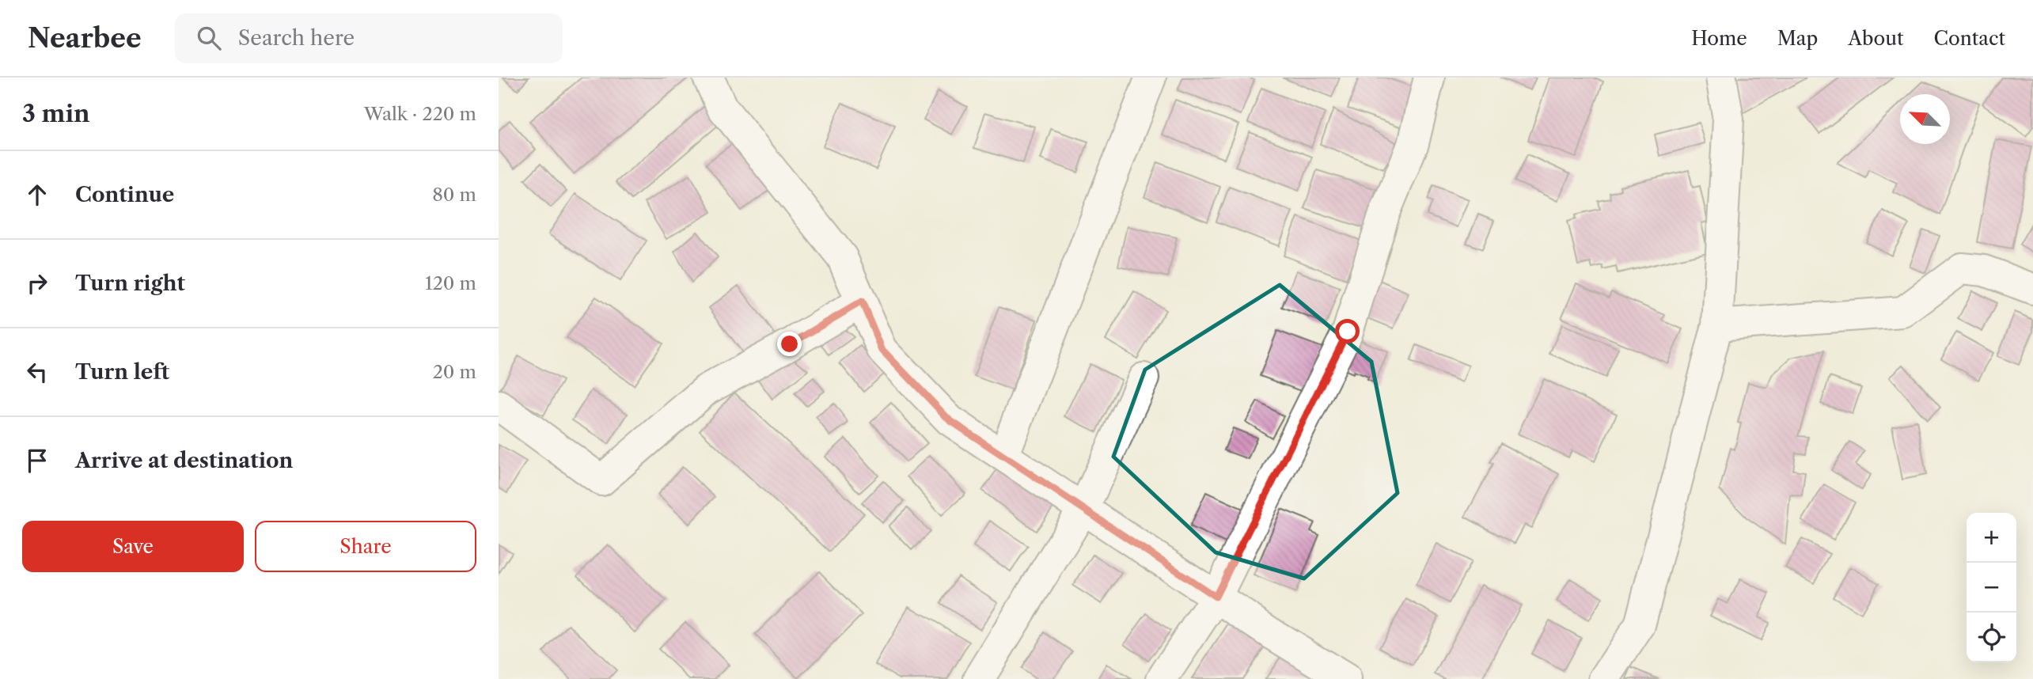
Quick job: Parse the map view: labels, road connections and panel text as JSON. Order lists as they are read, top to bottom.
{
  "north": "top left",
  "page": {
    "header": "Nearbee",
    "search": "Search here",
    "nav": [
      "Home",
      "Map",
      "About",
      "Contact"
    ],
    "heading": ["3 min", "Walk · 220 m"],
    "list": [
      ["Continue", "80 m"],
      ["Turn right", "120 m"],
      ["Turn left", "20 m"],
      "Arrive at destination"
    ],
    "buttons": ["Save", "Share"],
    "map_buttons": ["+", "−"]
  }
}
